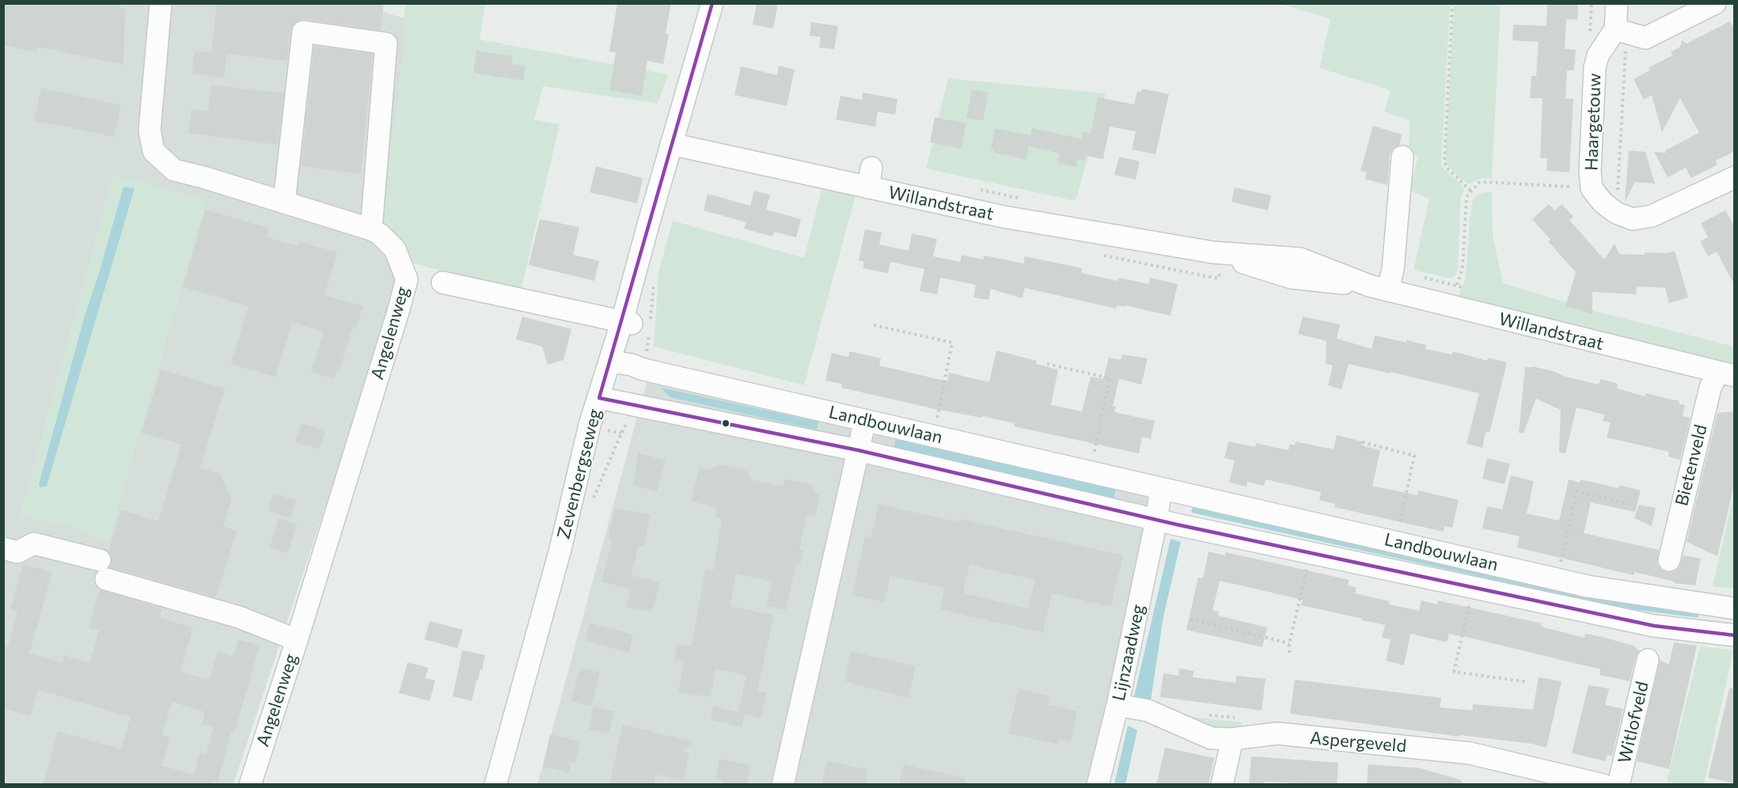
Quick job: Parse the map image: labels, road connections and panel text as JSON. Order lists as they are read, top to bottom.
{
  "streets": {
    "street": [
      "Haargetouw",
      "Willandstraat",
      "Angelenweg",
      "Landbouwlaan",
      "Bietenveld",
      "Zevenbergseweg",
      "Lijnzaadweg",
      "Witlofveld",
      "Aspergeveld"
    ]
  },
  "crossings": [
    ["Willandstraat", "Bietenveld"],
    ["Willandstraat", "Zevenbergseweg"],
    ["Landbouwlaan", "Zevenbergseweg"],
    ["Landbouwlaan", "Lijnzaadweg"],
    ["Lijnzaadweg", "Aspergeveld"]
  ]
}
